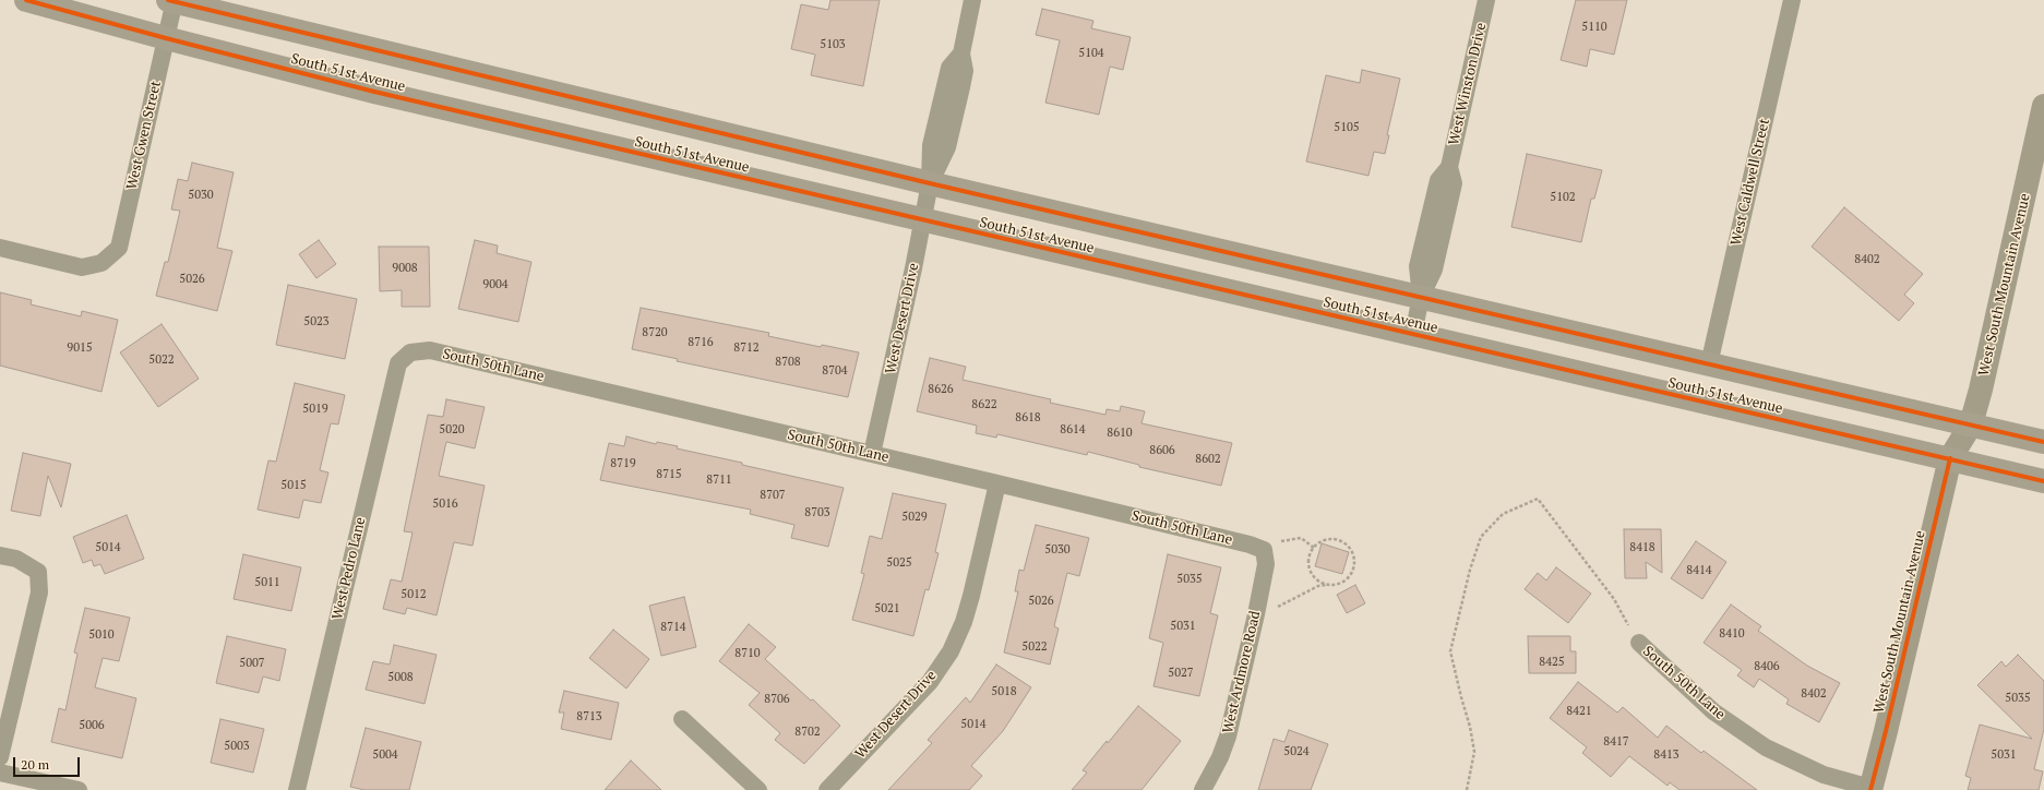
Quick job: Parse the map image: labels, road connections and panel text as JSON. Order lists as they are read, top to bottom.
{
  "streets": {
    "main road": ["South 51st Avenue"],
    "street": [
      "West Winston Drive",
      "West Gwen Street",
      "West Caldwell Street",
      "West South Mountain Avenue",
      "West Desert Drive",
      "South 50th Lane",
      "West Pedro Lane",
      "West Ardmore Road"
    ]
  },
  "crossings": [
    ["South 51st Avenue", "West Winston Drive"],
    ["South 51st Avenue", "West Gwen Street"],
    ["South 51st Avenue", "West Caldwell Street"],
    ["South 51st Avenue", "West South Mountain Avenue"],
    ["South 51st Avenue", "West Desert Drive"],
    ["West South Mountain Avenue", "South 50th Lane"],
    ["West Desert Drive", "South 50th Lane"],
    ["South 50th Lane", "West Pedro Lane"],
    ["South 50th Lane", "West Ardmore Road"]
  ],
  "house_numbers": [
    "5110",
    "5103",
    "5104",
    "5105",
    "5030",
    "5102",
    "8402",
    "9008",
    "5026",
    "9004",
    "5023",
    "8720",
    "8716",
    "9015",
    "8712",
    "5022",
    "8708",
    "8704",
    "8626",
    "8622",
    "5019",
    "8618",
    "5020",
    "8614",
    "8610",
    "8606",
    "8602",
    "8719",
    "8715",
    "8711",
    "5015",
    "8707",
    "5016",
    "8703",
    "5029",
    "5014",
    "8418",
    "5030",
    "5025",
    "8414",
    "5035",
    "5011",
    "5012",
    "5026",
    "5021",
    "5031",
    "8714",
    "8410",
    "5010",
    "5022",
    "8710",
    "8425",
    "5007",
    "8406",
    "5027",
    "5008",
    "5018",
    "8402",
    "5035",
    "8706",
    "8421",
    "8713",
    "5014",
    "5006",
    "8702",
    "8417",
    "5003",
    "5024",
    "5004",
    "8413",
    "5031"
  ],
  "scale_bar": "20 m"
}
